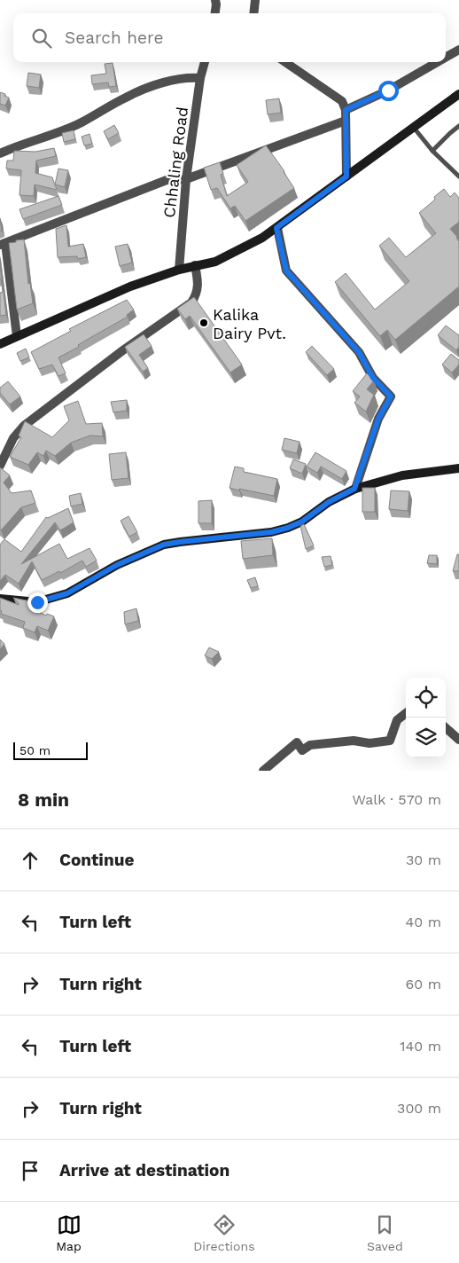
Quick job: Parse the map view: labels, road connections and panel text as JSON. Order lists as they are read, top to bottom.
{
  "streets": {
    "street": ["Chhaling Road"]
  },
  "places": ["Kalika Dairy Pvt."],
  "scale_bar": "50 m",
  "page": {
    "search": "Search here",
    "scale": "50 m",
    "heading": ["8 min", "Walk · 570 m"],
    "list": [
      ["Continue", "30 m"],
      ["Turn left", "40 m"],
      ["Turn right", "60 m"],
      ["Turn left", "140 m"],
      ["Turn right", "300 m"],
      "Arrive at destination"
    ],
    "nav": ["Map", "Directions", "Saved"]
  }
}
